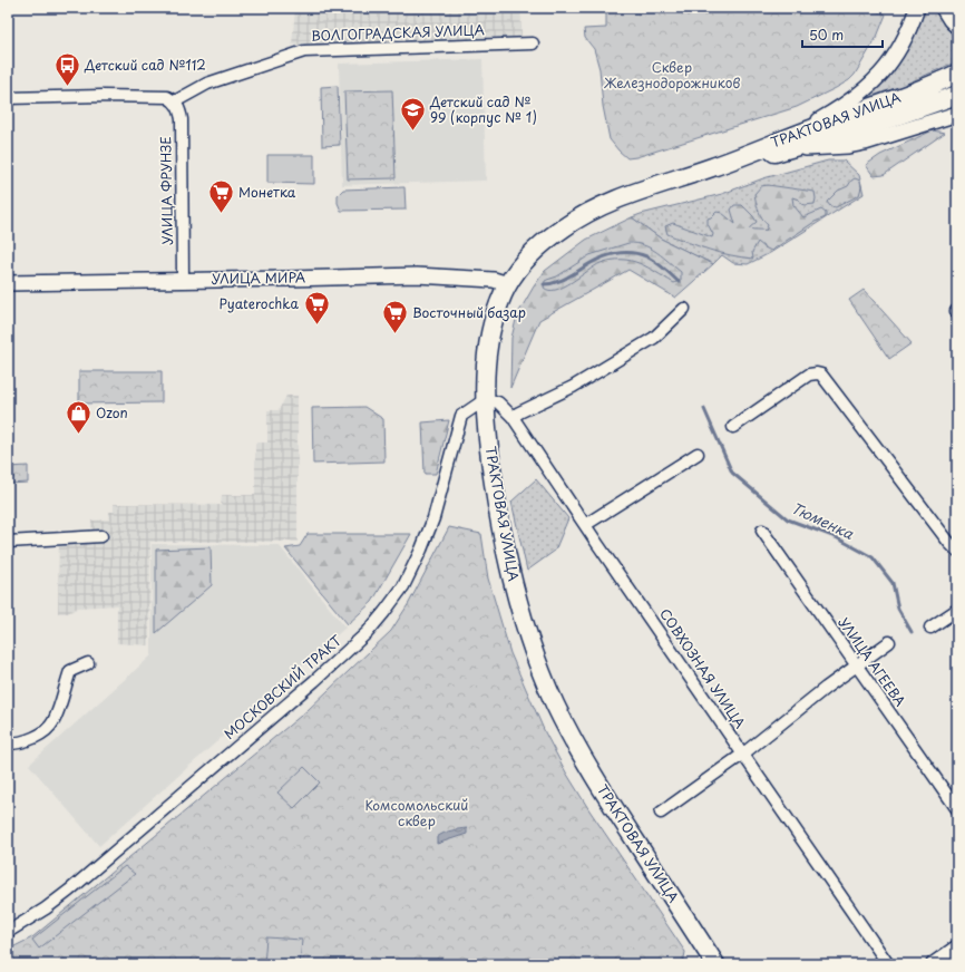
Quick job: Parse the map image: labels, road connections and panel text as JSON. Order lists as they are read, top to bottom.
{
  "streets": {
    "main road": ["ТРАКТОВАЯ УЛИЦА"],
    "street": [
      "ВОЛГОГРАДСКАЯ УЛИЦА",
      "УЛИЦА ФРУНЗЕ",
      "УЛИЦА МИРА",
      "УЛИЦА АГЕЕВА",
      "СОВХОЗНАЯ УЛИЦА",
      "МОСКОВСКИЙ ТРАКТ"
    ]
  },
  "crossings": [
    ["ВОЛГОГРАДСКАЯ УЛИЦА", "УЛИЦА ФРУНЗЕ"],
    ["ТРАКТОВАЯ УЛИЦА", "УЛИЦА МИРА"],
    ["ТРАКТОВАЯ УЛИЦА", "СОВХОЗНАЯ УЛИЦА"],
    ["ТРАКТОВАЯ УЛИЦА", "МОСКОВСКИЙ ТРАКТ"],
    ["УЛИЦА ФРУНЗЕ", "УЛИЦА МИРА"],
    ["СОВХОЗНАЯ УЛИЦА", "МОСКОВСКИЙ ТРАКТ"]
  ],
  "water": ["Тюменка"],
  "parks": ["Сквер Железнодорожников", "Комсомольский сквер"],
  "places": {
    "bus stop": ["Детский сад №112"],
    "school or university": ["Детский сад № 99 (корпус № 1)"],
    "supermarket": ["Монетка", "Pyaterochka", "Восточный базар"],
    "shop": ["Ozon"]
  },
  "scale_bar": "50 m"
}
